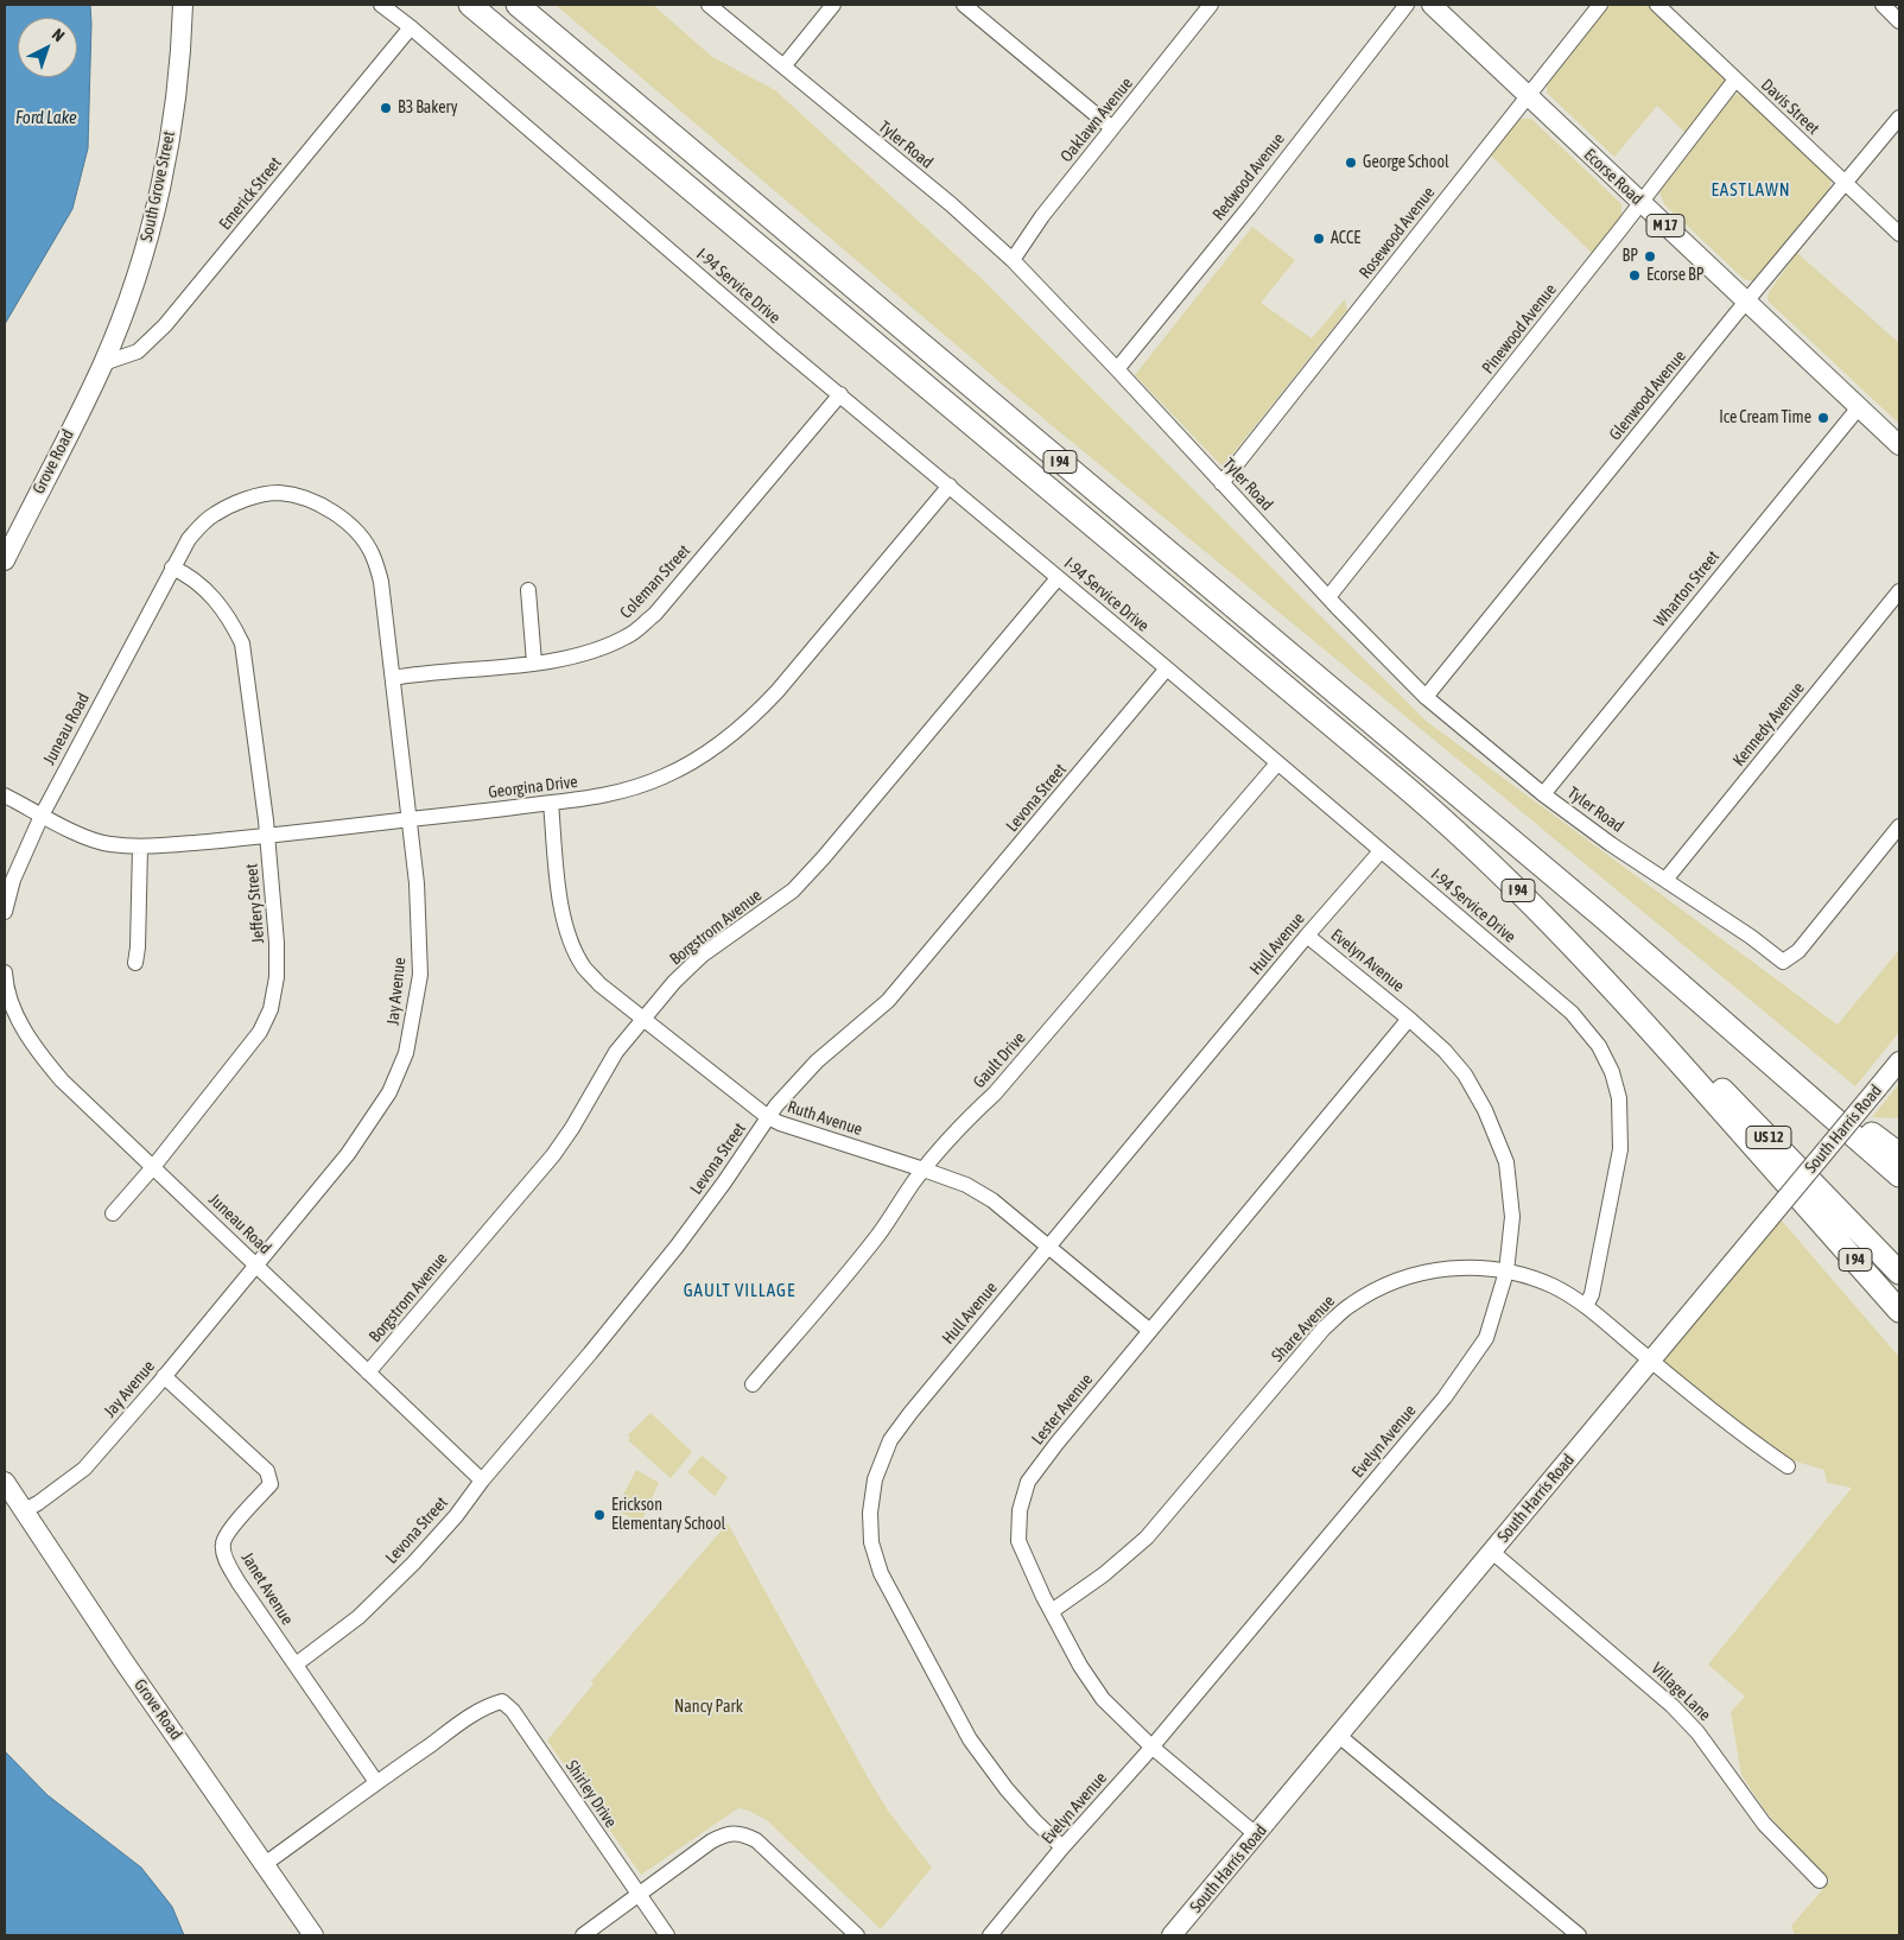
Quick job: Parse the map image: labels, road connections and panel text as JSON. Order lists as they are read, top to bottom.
{
  "streets": {
    "highway": ["I 94", "US 12"],
    "main road": [
      "Ecorse Road",
      "South Grove Street",
      "M 17",
      "Grove Road",
      "South Harris Road"
    ],
    "street": [
      "Davis Street",
      "Oaklawn Avenue",
      "Tyler Road",
      "Redwood Avenue",
      "Emerick Street",
      "Rosewood Avenue",
      "I-94 Service Drive",
      "Pinewood Avenue",
      "Glenwood Avenue",
      "Coleman Street",
      "Wharton Street",
      "Kennedy Avenue",
      "Juneau Road",
      "Georgina Drive",
      "Levona Street",
      "Jeffery Street",
      "Borgstrom Avenue",
      "Hull Avenue",
      "Evelyn Avenue",
      "Jay Avenue",
      "Gault Drive",
      "Ruth Avenue",
      "Share Avenue",
      "Lester Avenue",
      "Janet Avenue",
      "Village Lane",
      "Shirley Drive"
    ]
  },
  "crossings": [
    ["Davis Street", "Pinewood Avenue"],
    ["Davis Street", "Glenwood Avenue"],
    ["Oaklawn Avenue", "Tyler Road"],
    ["Tyler Road", "Redwood Avenue"],
    ["Tyler Road", "Rosewood Avenue"],
    ["Tyler Road", "Pinewood Avenue"],
    ["Tyler Road", "Glenwood Avenue"],
    ["Tyler Road", "Wharton Street"],
    ["Tyler Road", "Kennedy Avenue"],
    ["Ecorse Road", "Rosewood Avenue"],
    ["Ecorse Road", "Pinewood Avenue"],
    ["Ecorse Road", "Glenwood Avenue"],
    ["Ecorse Road", "Wharton Street"],
    ["South Grove Street", "Emerick Street"],
    ["South Grove Street", "Grove Road"],
    ["Emerick Street", "I-94 Service Drive"],
    ["Emerick Street", "Grove Road"],
    ["I-94 Service Drive", "Coleman Street"],
    ["I-94 Service Drive", "Georgina Drive"],
    ["I-94 Service Drive", "Levona Street"],
    ["I-94 Service Drive", "Borgstrom Avenue"],
    ["I-94 Service Drive", "Hull Avenue"],
    ["I-94 Service Drive", "Gault Drive"],
    ["I-94 Service Drive", "Share Avenue"],
    ["Grove Road", "Jay Avenue"],
    ["I 94", "US 12"],
    ["Coleman Street", "Jay Avenue"],
    ["Juneau Road", "Georgina Drive"],
    ["Juneau Road", "Levona Street"],
    ["Juneau Road", "Jeffery Street"],
    ["Juneau Road", "Borgstrom Avenue"],
    ["Juneau Road", "Jay Avenue"],
    ["Georgina Drive", "Jeffery Street"],
    ["Georgina Drive", "Jay Avenue"],
    ["Georgina Drive", "Ruth Avenue"],
    ["Levona Street", "Ruth Avenue"],
    ["Levona Street", "Janet Avenue"],
    ["Jeffery Street", "Jay Avenue"],
    ["Borgstrom Avenue", "Ruth Avenue"],
    ["Hull Avenue", "Evelyn Avenue"],
    ["Hull Avenue", "Ruth Avenue"],
    ["Evelyn Avenue", "Share Avenue"],
    ["Evelyn Avenue", "Lester Avenue"],
    ["Jay Avenue", "Janet Avenue"],
    ["Gault Drive", "Ruth Avenue"],
    ["Ruth Avenue", "Lester Avenue"],
    ["South Harris Road", "Share Avenue"],
    ["South Harris Road", "Lester Avenue"],
    ["South Harris Road", "Village Lane"],
    ["Share Avenue", "Lester Avenue"],
    ["Janet Avenue", "Shirley Drive"]
  ],
  "districts": ["EASTLAWN", "GAULT VILLAGE"],
  "water": ["Ford Lake"],
  "parks": ["Nancy Park"],
  "places": [
    "B3 Bakery",
    "George School",
    "ACCE",
    "BP",
    "Ecorse BP",
    "Ice Cream Time",
    "Erickson Elementary School"
  ],
  "north": "top right"
}
